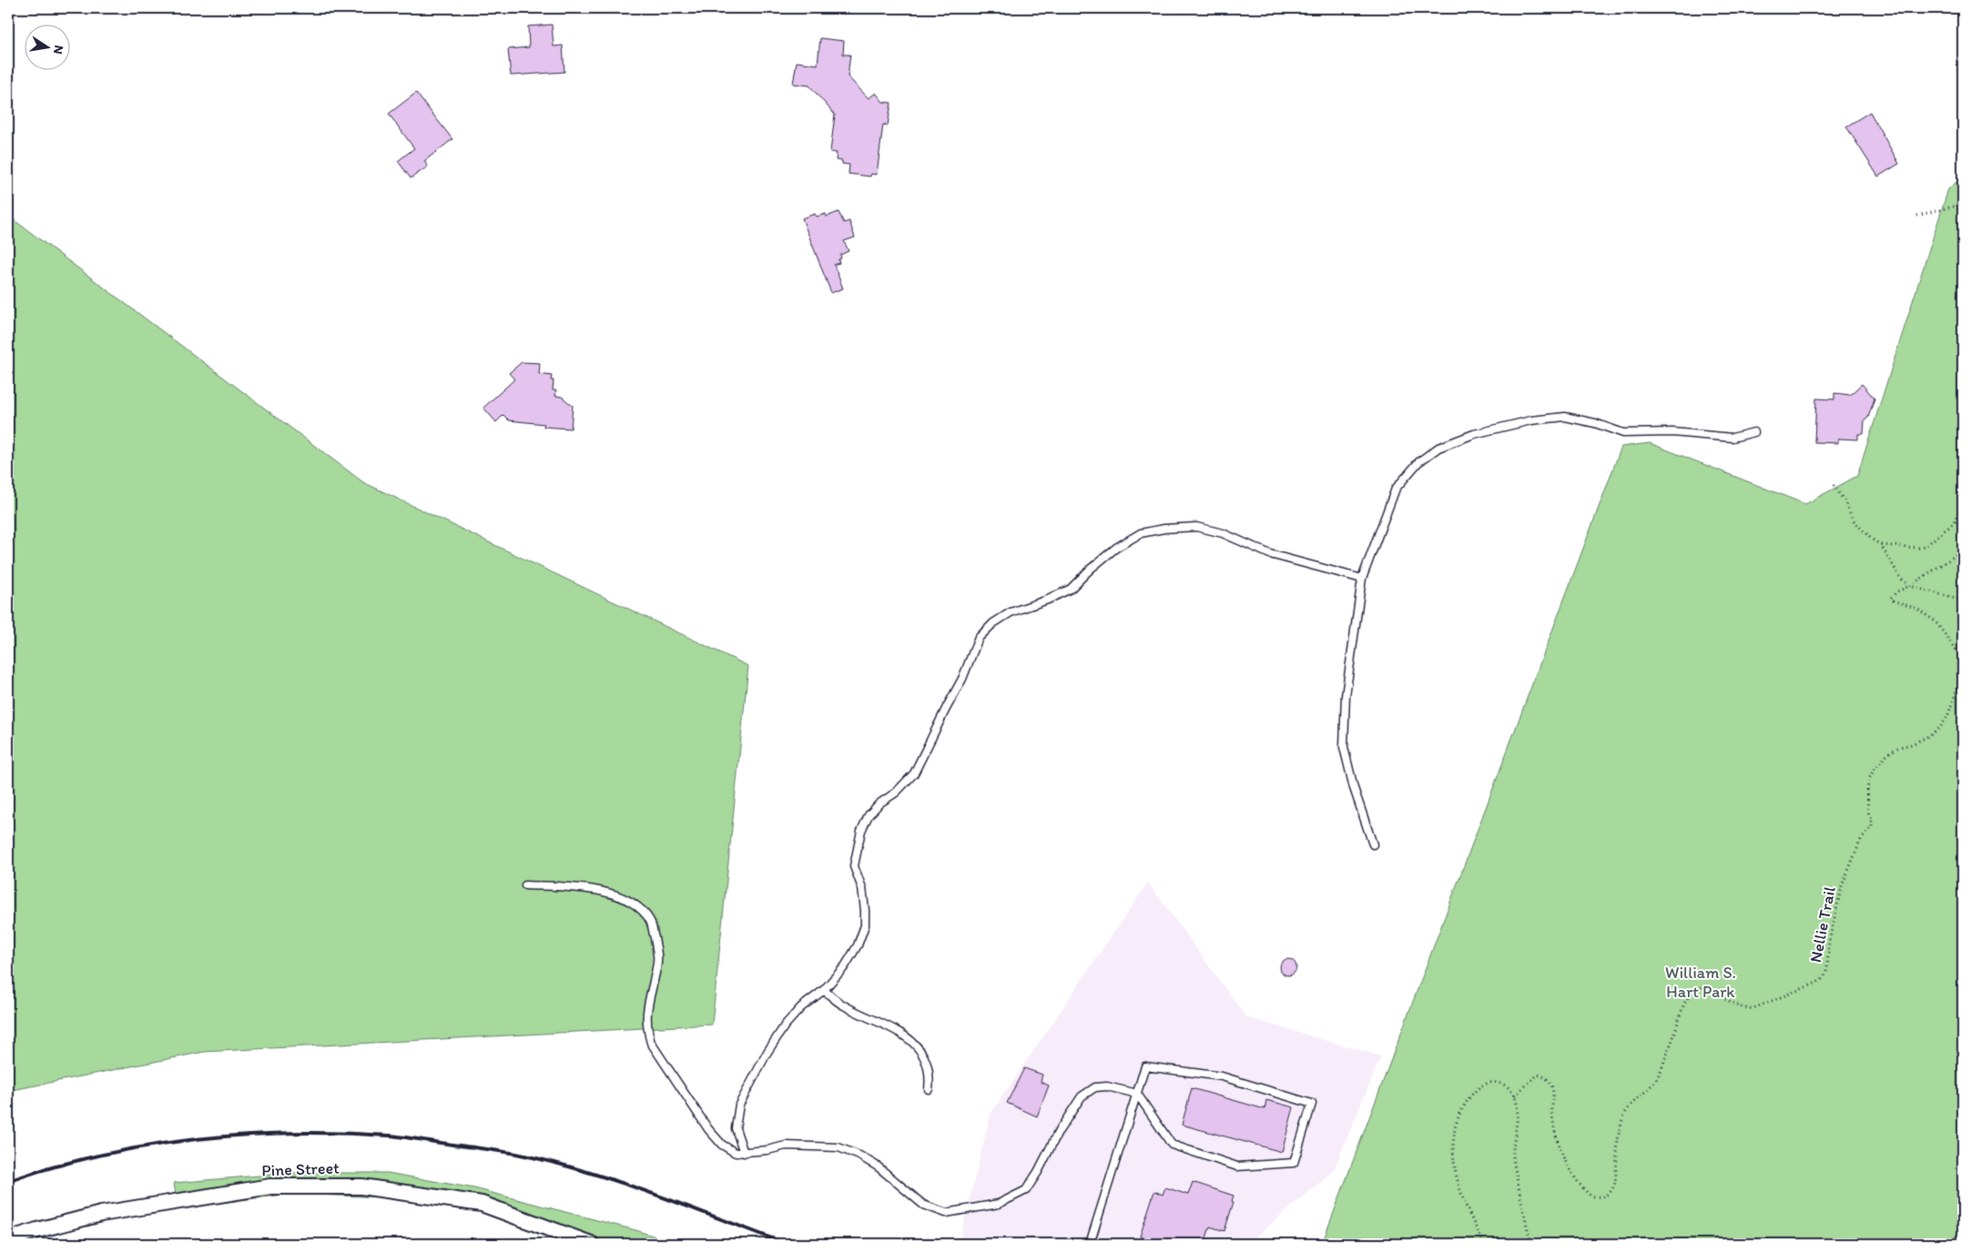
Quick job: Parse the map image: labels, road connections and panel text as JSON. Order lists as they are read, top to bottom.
{
  "streets": {
    "street": ["Pine Street"],
    "path": ["Nellie Trail"]
  },
  "parks": ["William S. Hart Park"],
  "north": "right"
}
